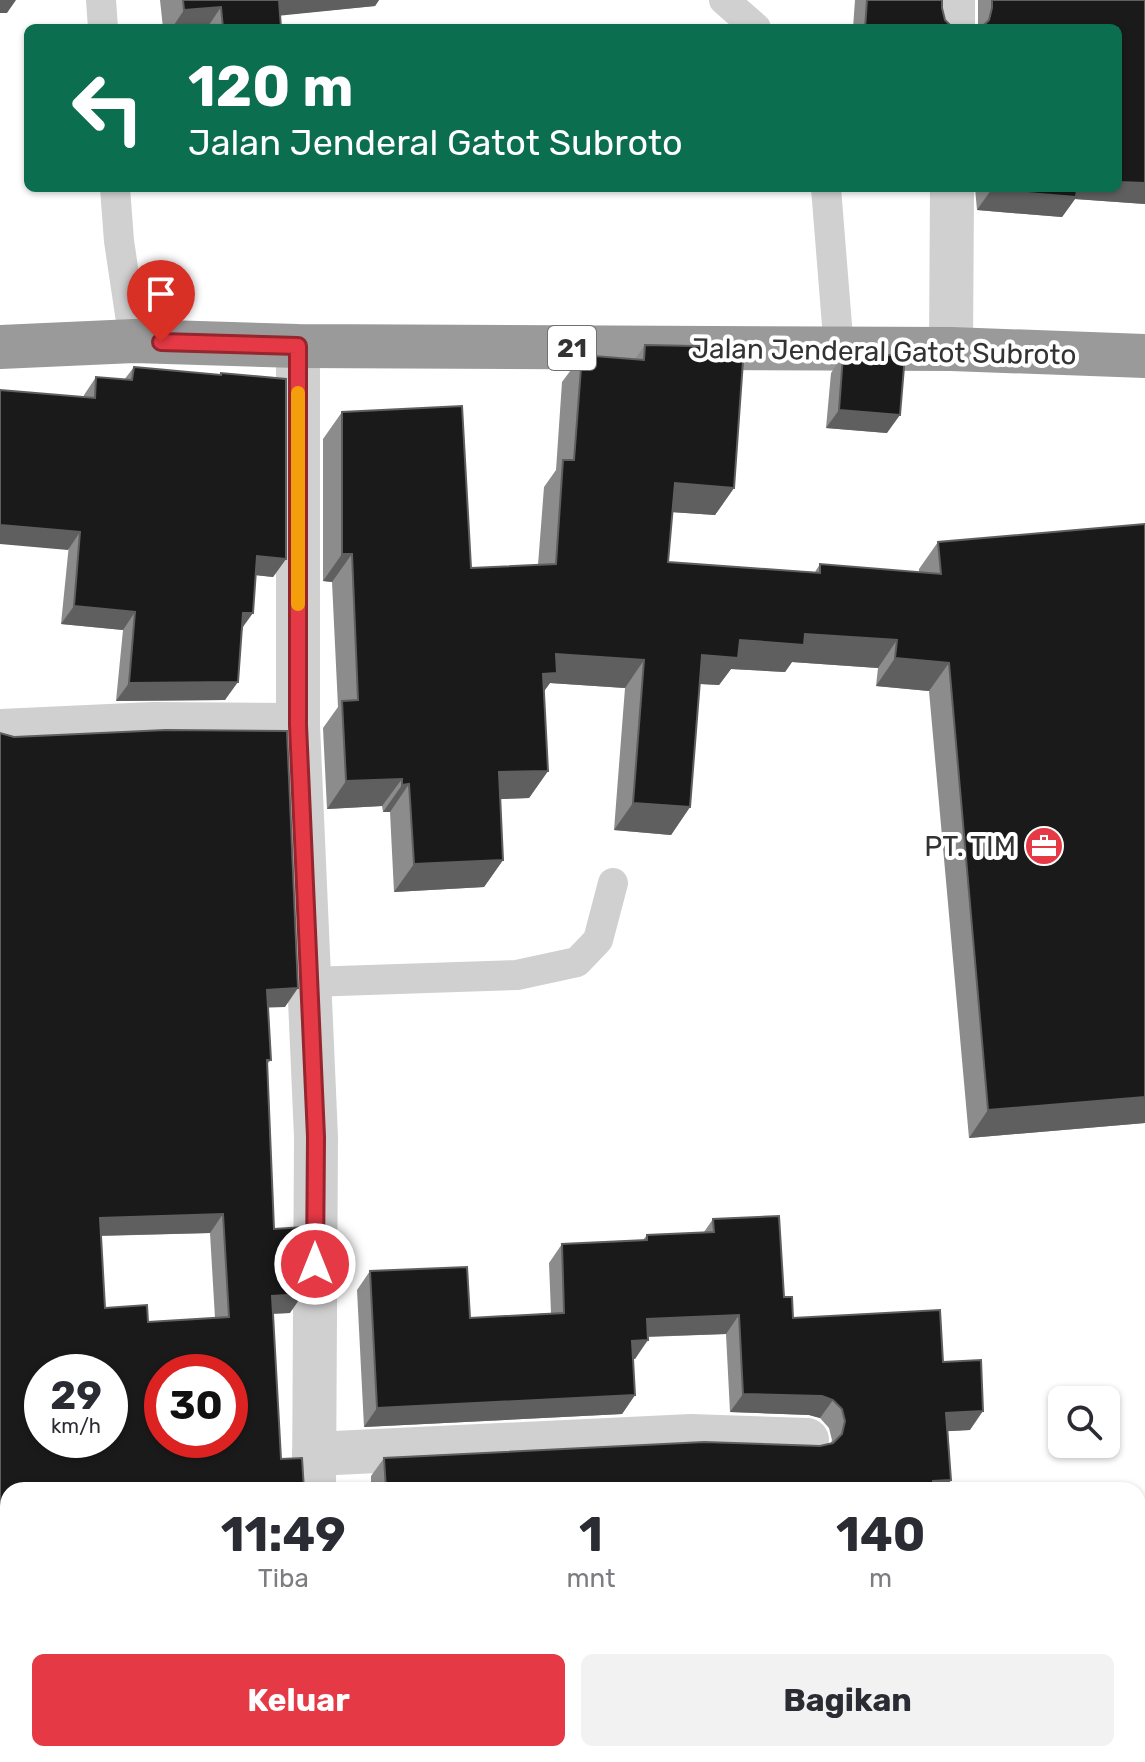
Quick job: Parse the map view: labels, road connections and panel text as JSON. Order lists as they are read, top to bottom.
{
  "streets": {
    "highway": ["21", "Jalan Jenderal Gatot Subroto"]
  },
  "places": {
    "office": ["PT. TIM"]
  },
  "page": {
    "turn": ["120 m", "Jalan Jenderal Gatot Subroto"],
    "speed": "29 km/h",
    "limit": "30",
    "eta": [
      "11:49",
      "Tiba",
      "1",
      "mnt",
      "140",
      "m"
    ],
    "buttons": ["Keluar", "Bagikan"]
  }
}
